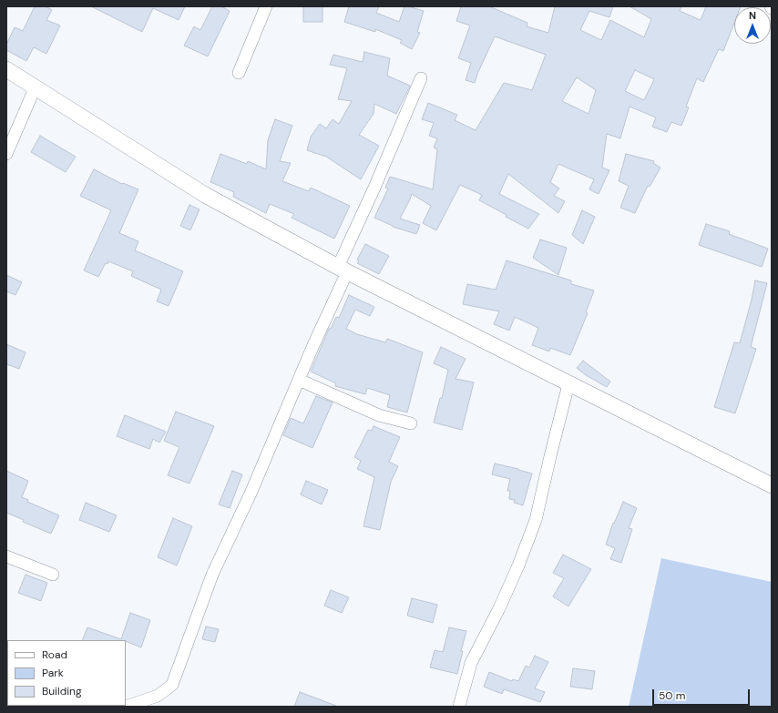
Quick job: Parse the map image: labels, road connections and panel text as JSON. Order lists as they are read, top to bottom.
{
  "legend": ["Road", "Park", "Building"],
  "scale_bar": "50 m",
  "north": "top"
}
